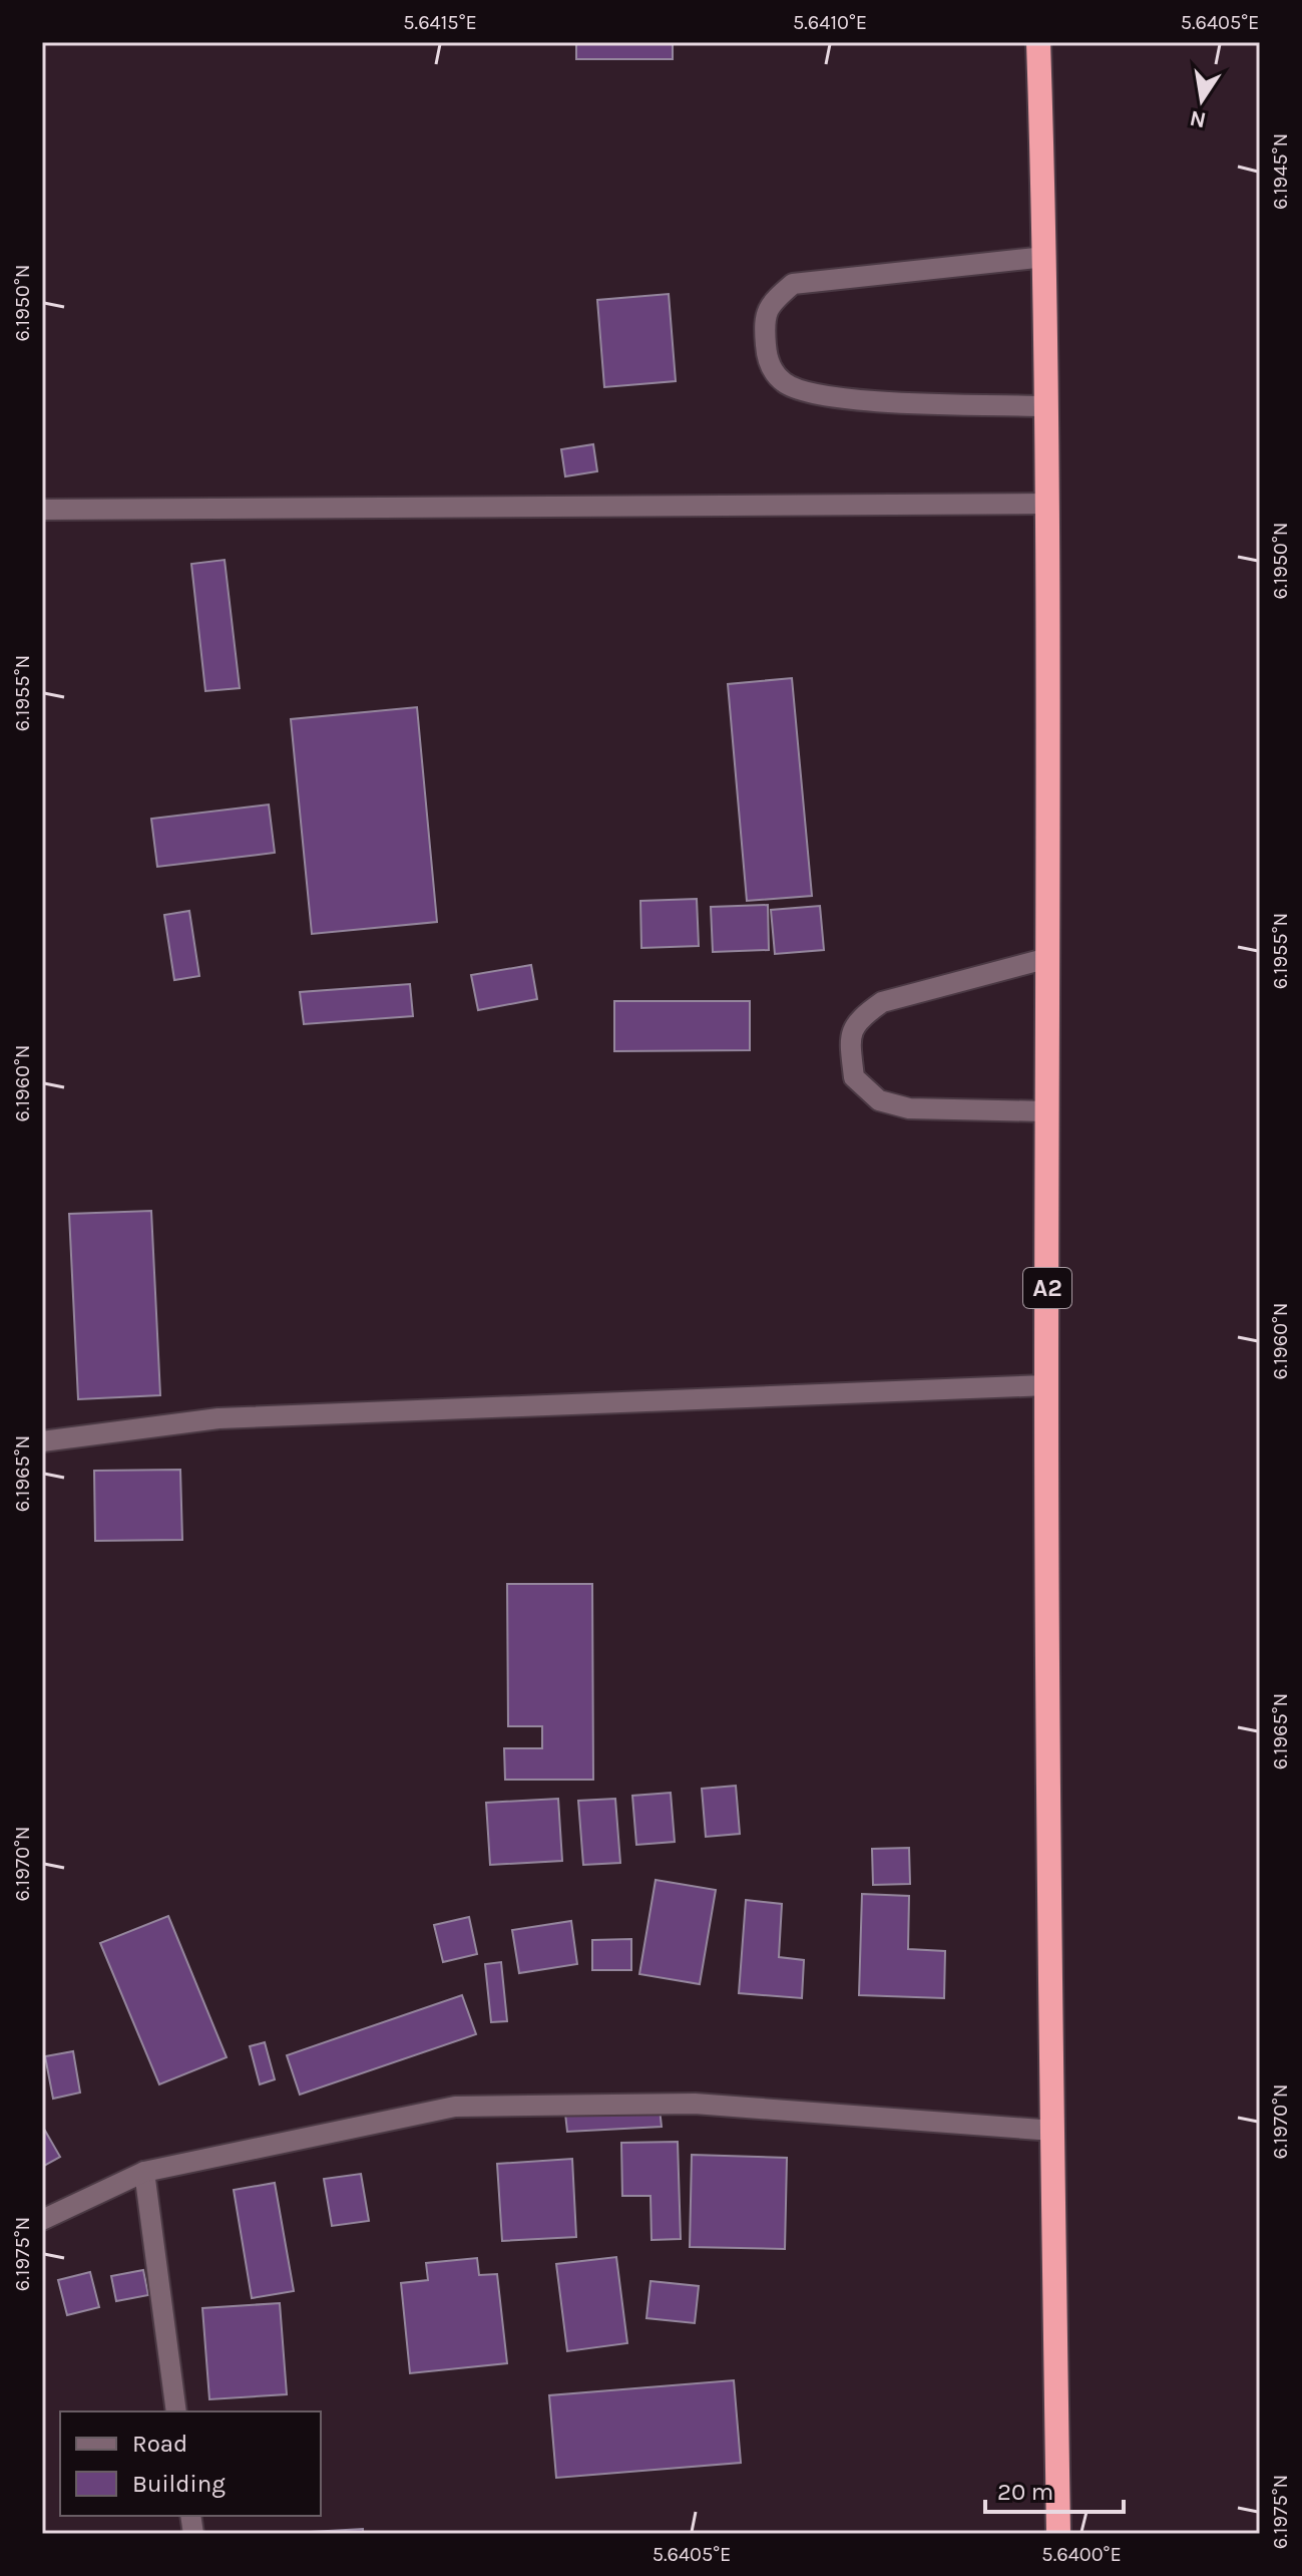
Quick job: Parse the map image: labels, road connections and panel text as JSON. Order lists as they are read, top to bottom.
{
  "streets": {
    "highway": ["A2"]
  },
  "legend": ["Road", "Building"],
  "scale_bar": "20 m",
  "north": "bottom",
  "coordinates": [
    "5.6415°E",
    "5.6410°E",
    "5.6405°E",
    "6.1945°N",
    "6.1950°N",
    "6.1955°N",
    "6.1960°N",
    "6.1965°N",
    "6.1970°N",
    "6.1975°N",
    "5.6400°E"
  ]
}
